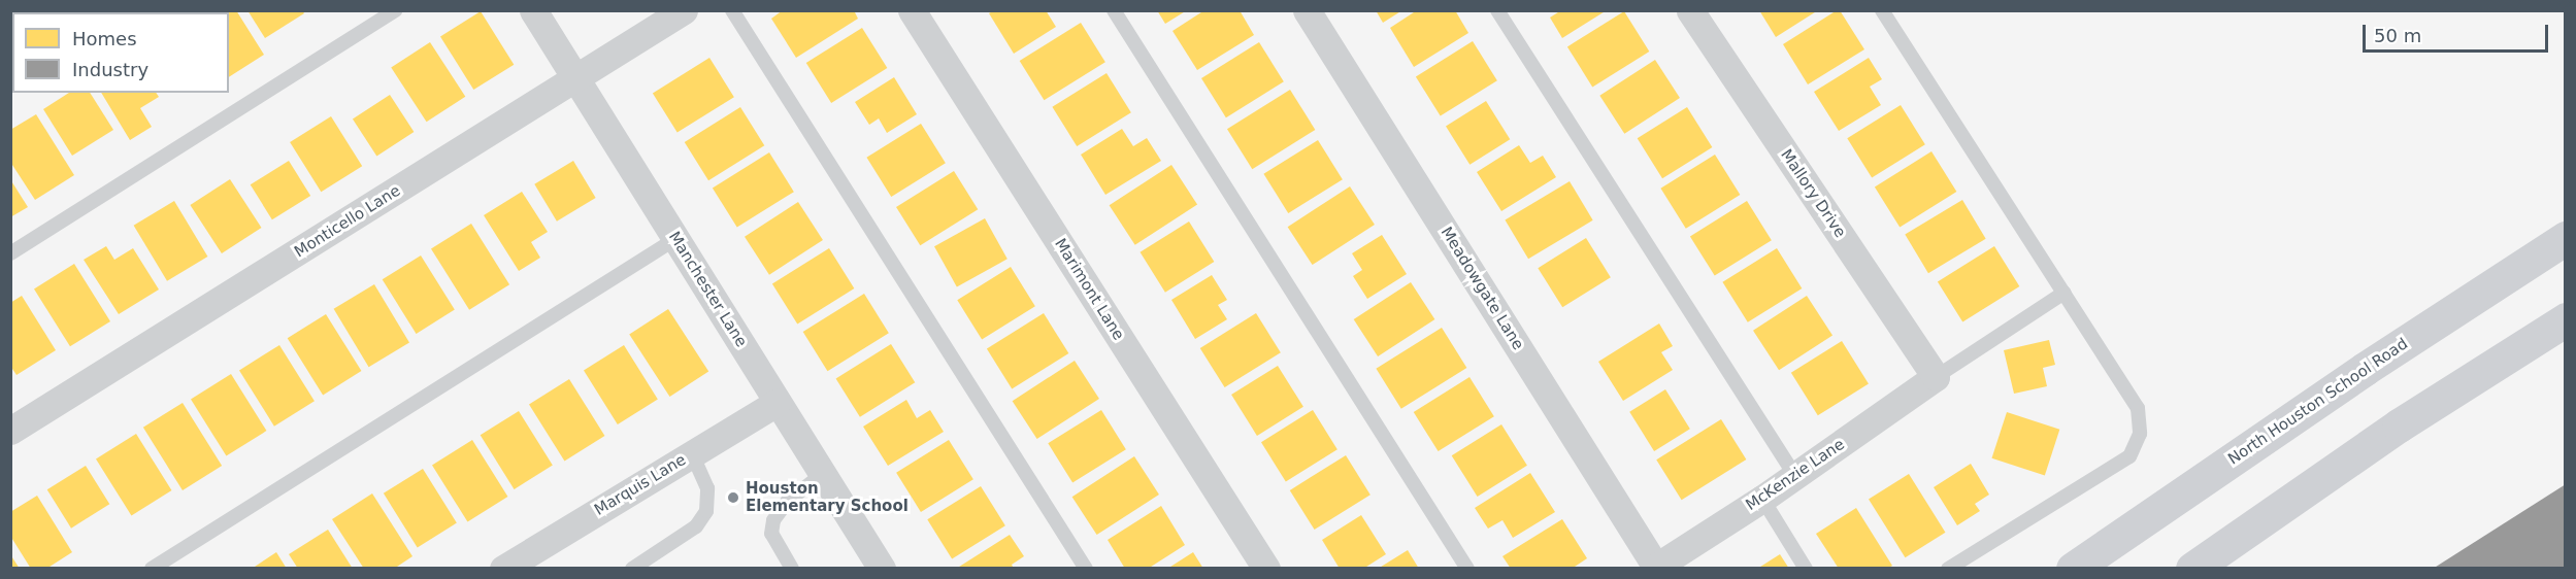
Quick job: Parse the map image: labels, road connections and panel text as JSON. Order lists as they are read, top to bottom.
{
  "streets": {
    "main road": ["North Houston School Road"],
    "street": [
      "Mallory Drive",
      "Monticello Lane",
      "Meadowgate Lane",
      "Manchester Lane",
      "Marimont Lane",
      "McKenzie Lane",
      "Marquis Lane"
    ]
  },
  "crossings": [
    ["Mallory Drive", "McKenzie Lane"],
    ["Monticello Lane", "Manchester Lane"],
    ["Meadowgate Lane", "McKenzie Lane"],
    ["Manchester Lane", "Marquis Lane"]
  ],
  "places": ["Houston Elementary School"],
  "legend": ["Homes", "Industry"],
  "scale_bar": "50 m"
}
